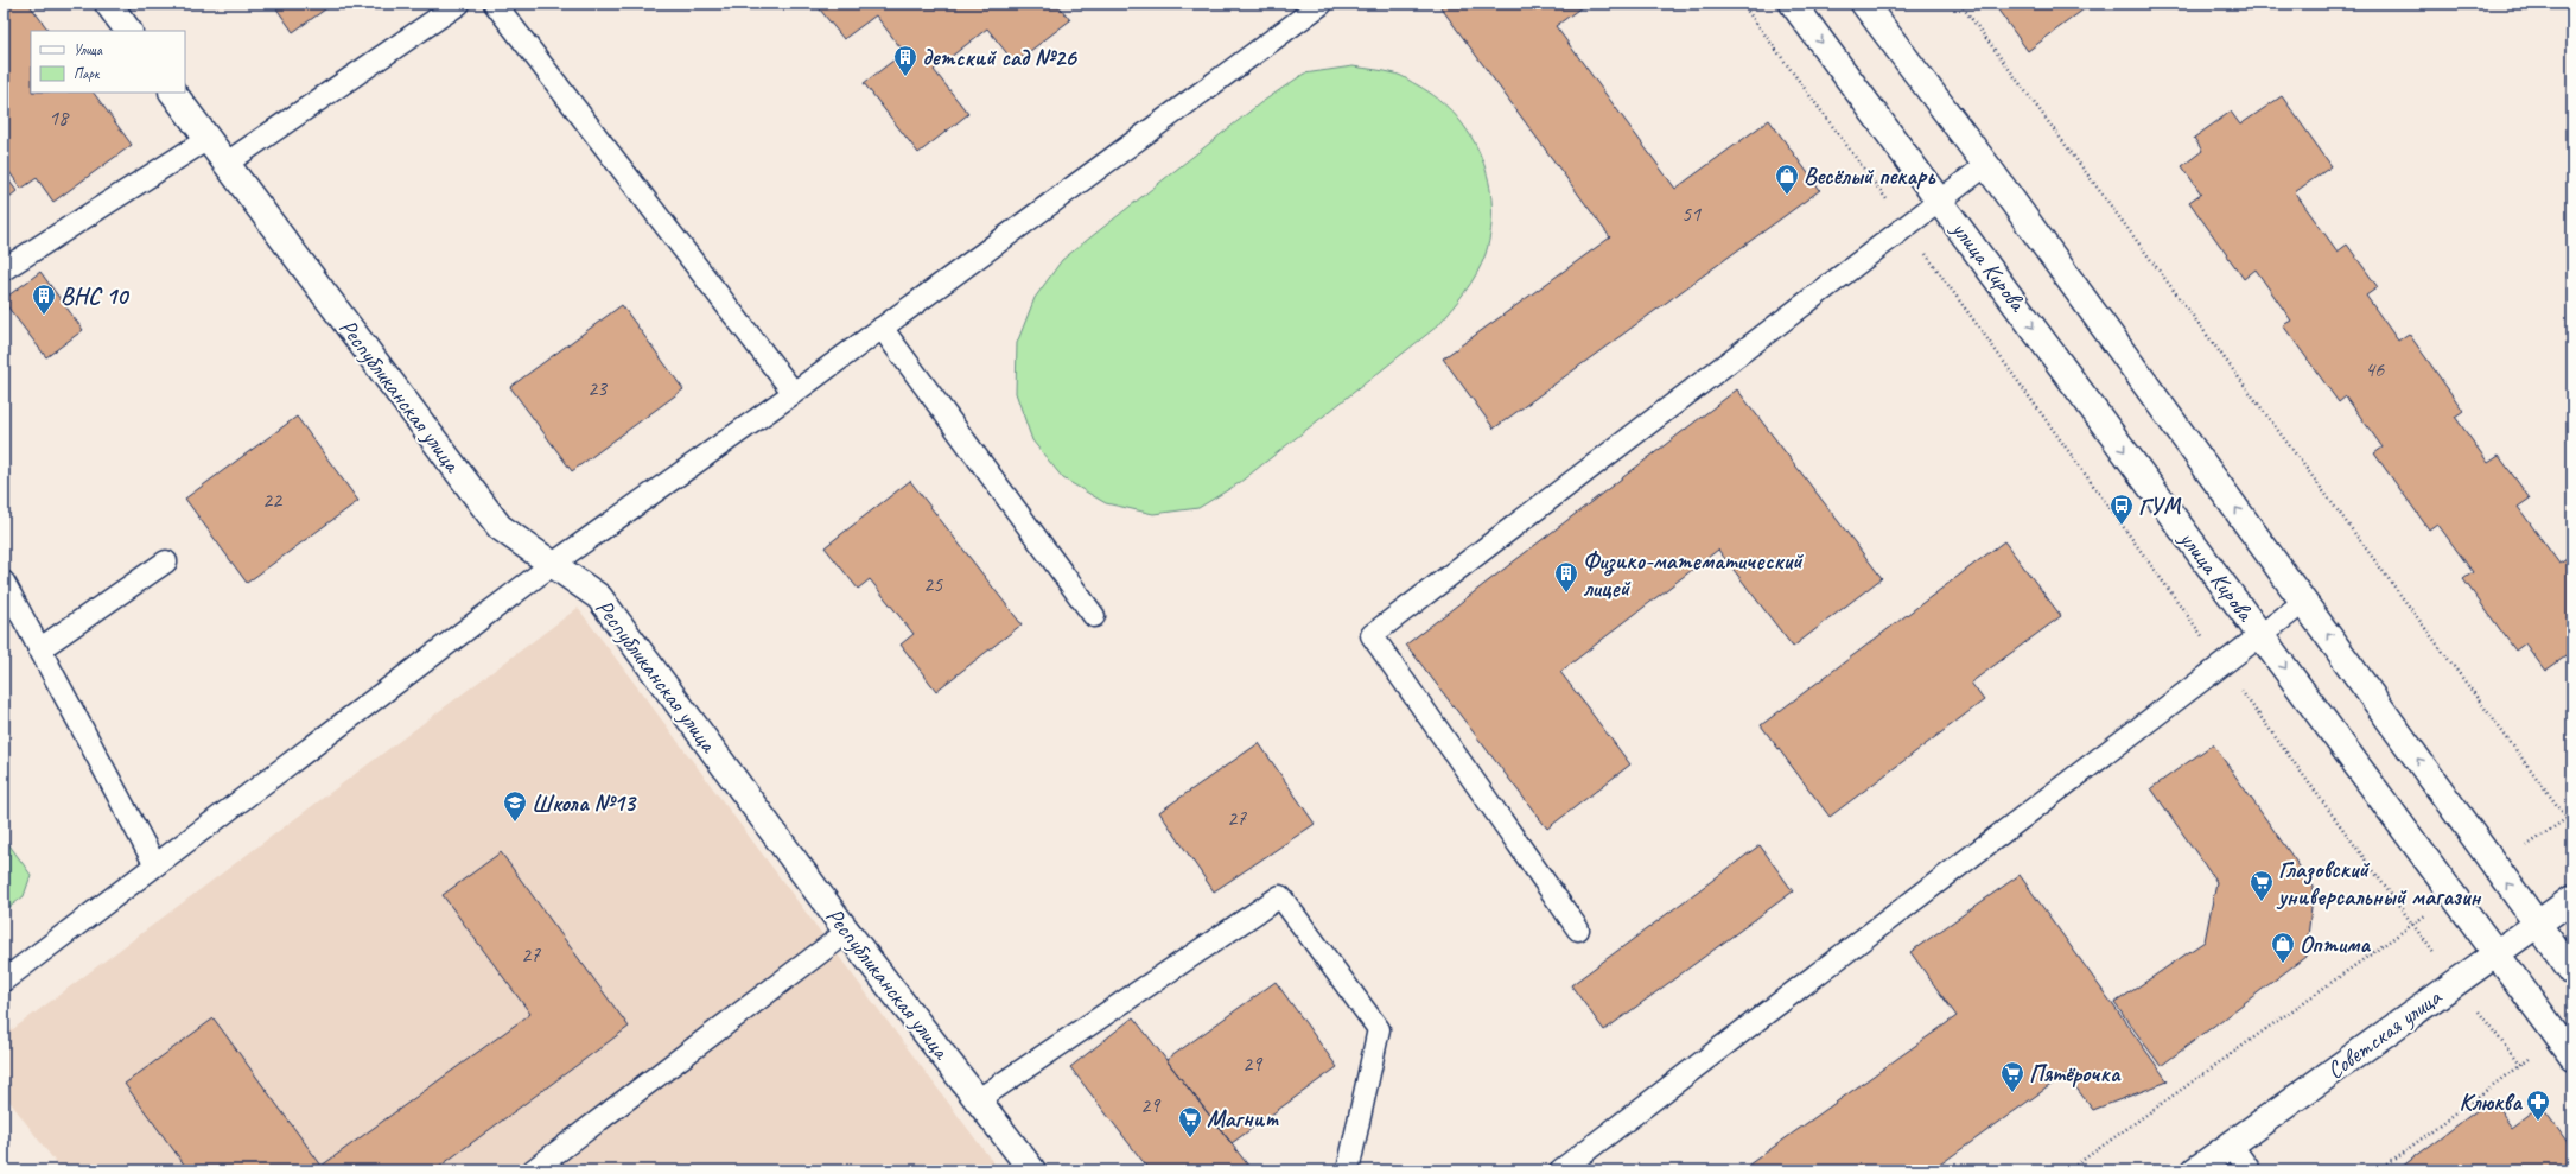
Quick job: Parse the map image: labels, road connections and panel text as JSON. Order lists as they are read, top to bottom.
{
  "streets": {
    "main road": ["улица Кирова", "Республиканская улица", "Советская улица"]
  },
  "crossings": [
    ["улица Кирова", "Советская улица"]
  ],
  "places": {
    "building": ["детский сад №26", "ВНС 10", "Физико-математический лицей"],
    "shop": ["Весёлый пекарь", "Оптима"],
    "bus stop": ["ГУМ"],
    "school or university": ["Школа №13"],
    "supermarket": ["Глазовский универсальный магазин", "Пятёрочка", "Магнит"],
    "pharmacy": ["Клюква"]
  },
  "house_numbers": [
    "18",
    "51",
    "46",
    "23",
    "22",
    "25",
    "27",
    "27",
    "29",
    "29"
  ],
  "legend": ["Улица", "Парк"]
}
